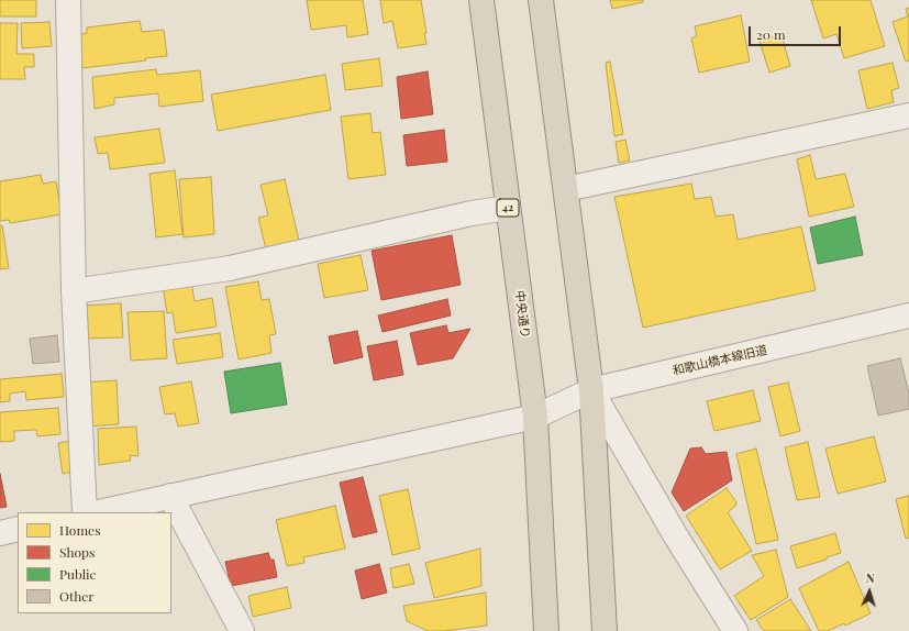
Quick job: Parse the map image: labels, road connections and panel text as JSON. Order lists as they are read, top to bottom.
{
  "streets": {
    "highway": ["42", "中央通り"],
    "street": ["和歌山橋本線旧道"]
  },
  "crossings": [
    ["中央通り", "和歌山橋本線旧道"]
  ],
  "legend": [
    "Homes",
    "Shops",
    "Public",
    "Other"
  ],
  "scale_bar": "20 m",
  "north": "top"
}
